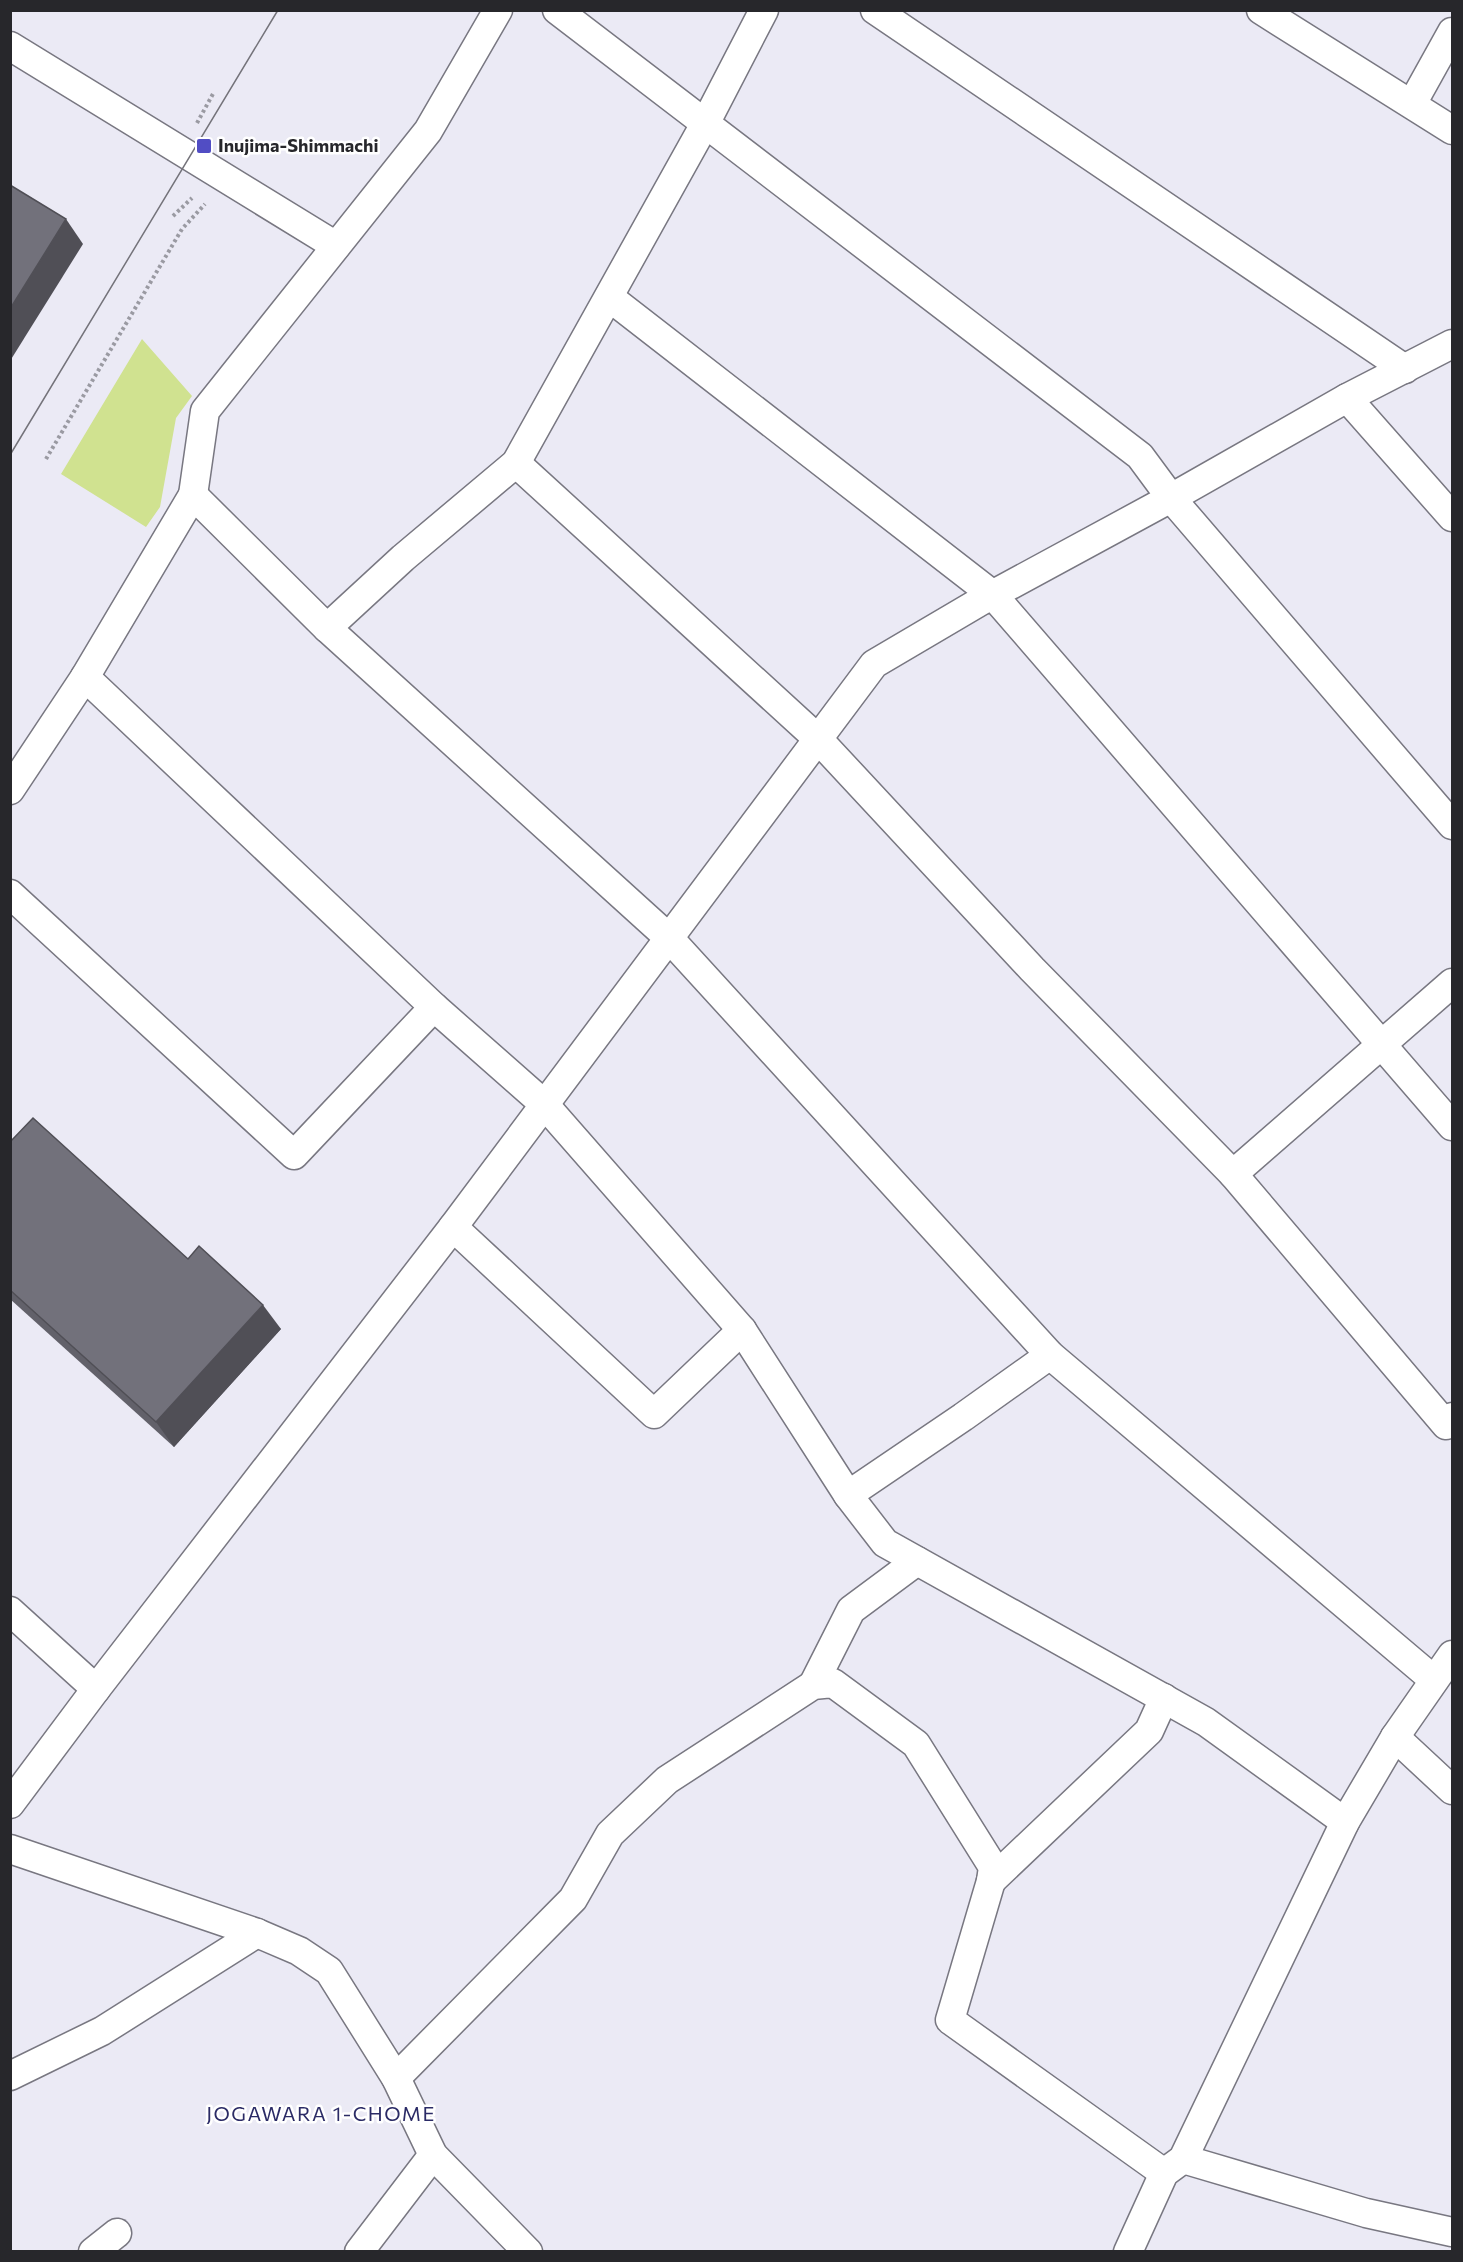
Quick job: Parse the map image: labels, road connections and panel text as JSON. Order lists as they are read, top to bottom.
{
  "districts": ["JOGAWARA 1-CHOME"],
  "places": {
    "transit": ["Inujima-Shimmachi"]
  }
}
